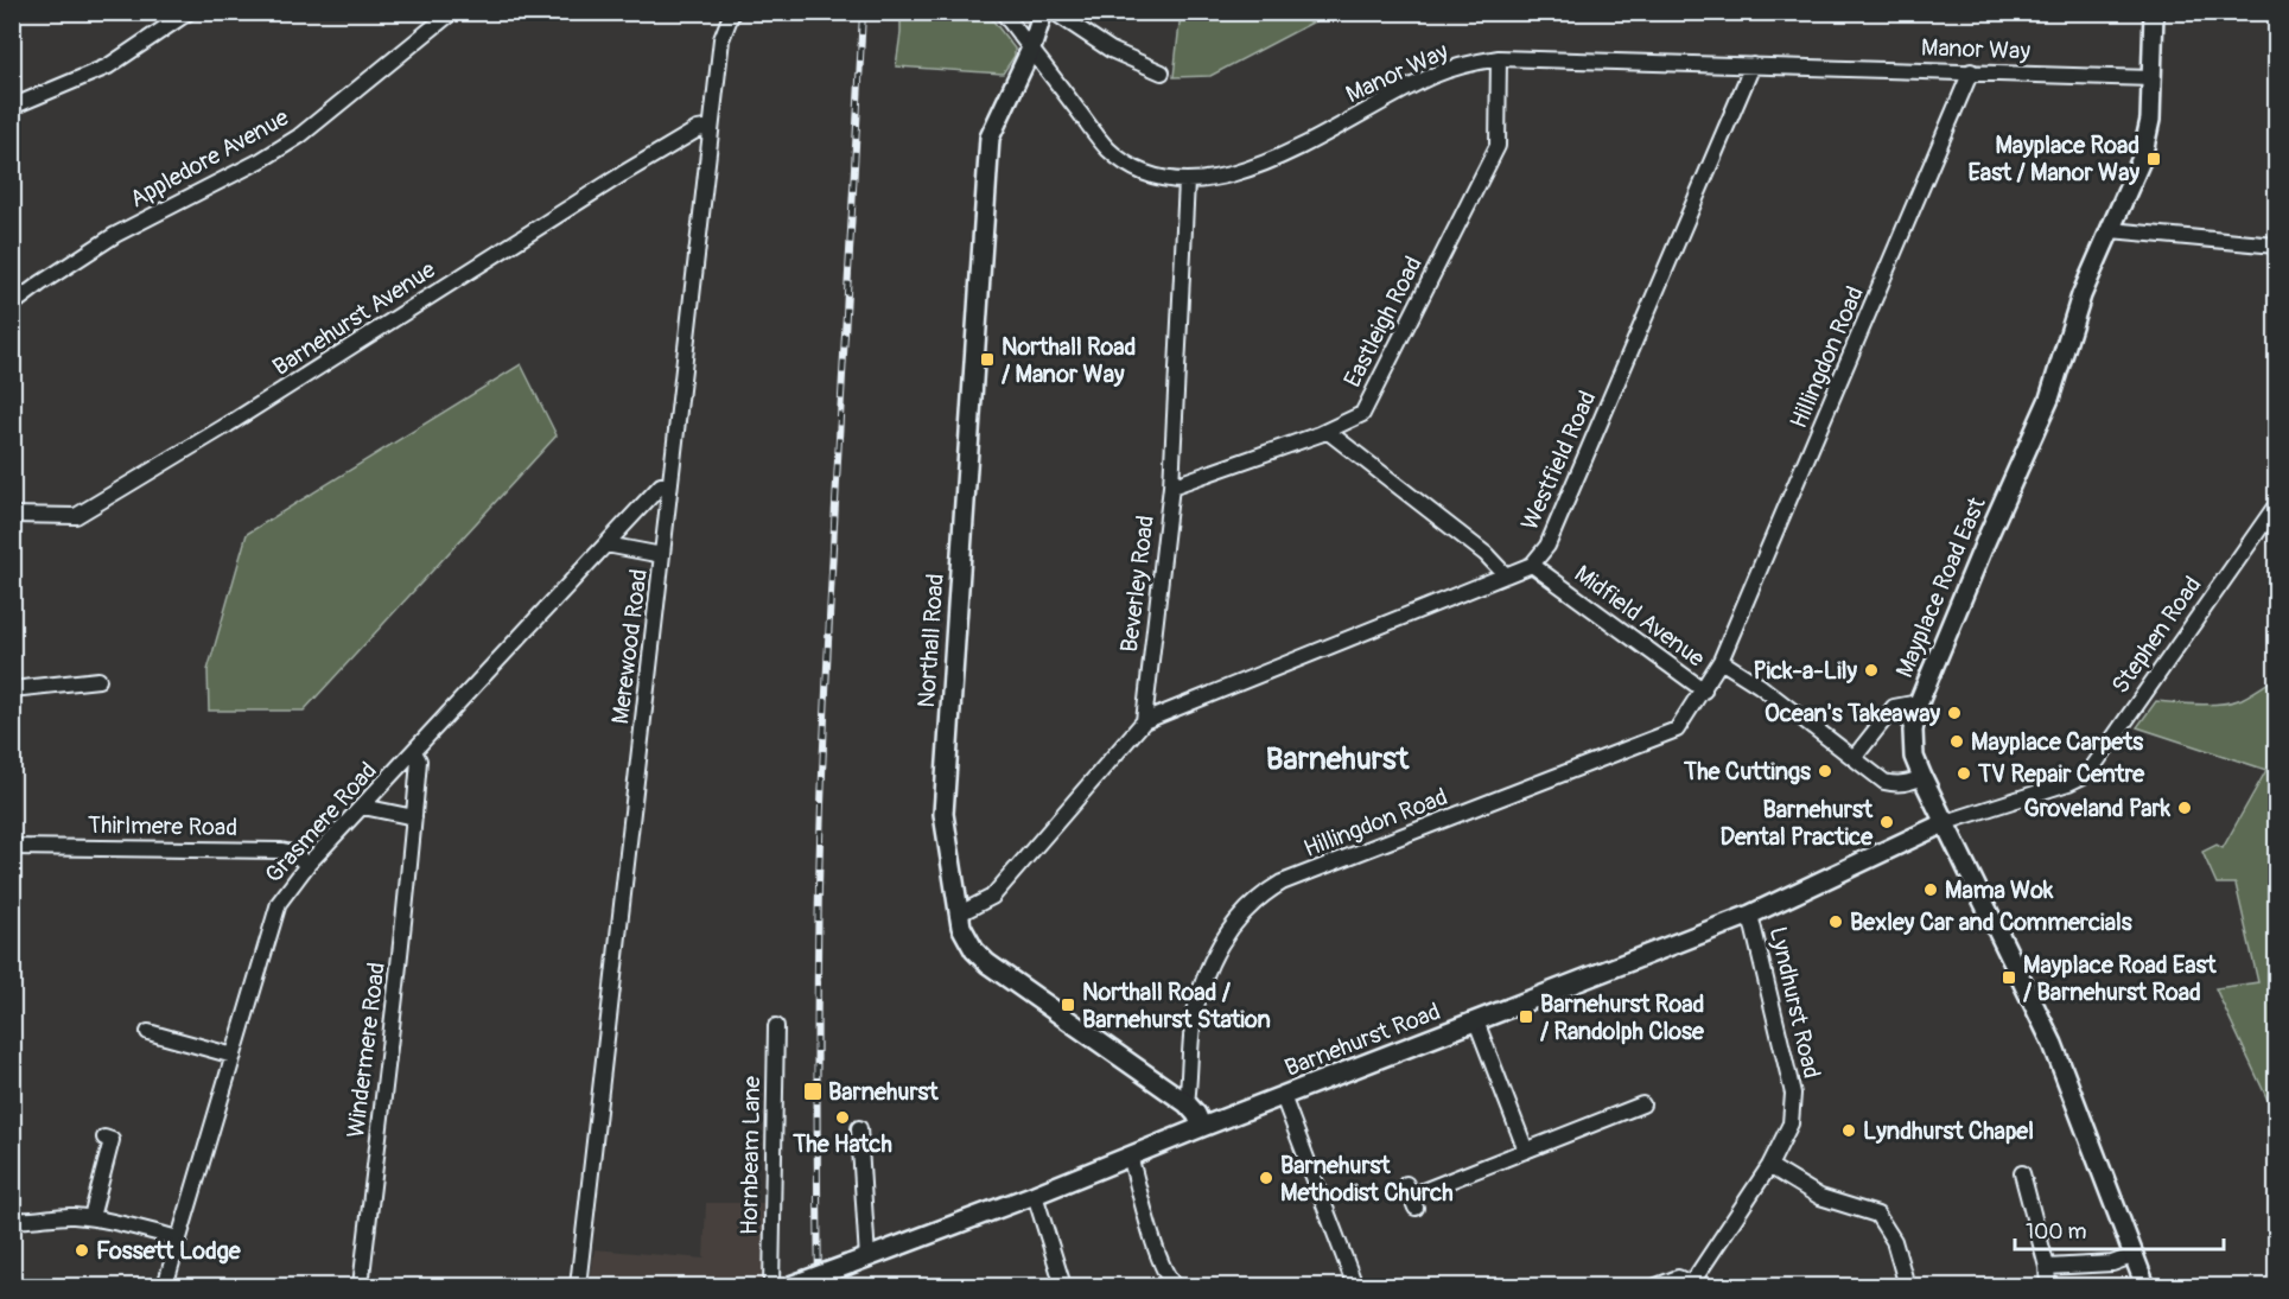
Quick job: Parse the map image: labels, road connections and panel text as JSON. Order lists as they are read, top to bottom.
{
  "streets": {
    "street": [
      "Manor Way",
      "Appledore Avenue",
      "Barnehurst Avenue",
      "Eastleigh Road",
      "Hillingdon Road",
      "Westfield Road",
      "Beverley Road",
      "Mayplace Road East",
      "Midfield Avenue",
      "Stephen Road",
      "Northall Road",
      "Merewood Road",
      "Grasmere Road",
      "Thirlmere Road",
      "Lyndhurst Road",
      "Barnehurst Road",
      "Windermere Road",
      "Hornbeam Lane"
    ]
  },
  "crossings": [
    ["Manor Way", "Eastleigh Road"],
    ["Manor Way", "Hillingdon Road"],
    ["Manor Way", "Westfield Road"],
    ["Manor Way", "Beverley Road"],
    ["Manor Way", "Mayplace Road East"],
    ["Manor Way", "Northall Road"],
    ["Barnehurst Avenue", "Merewood Road"],
    ["Eastleigh Road", "Beverley Road"],
    ["Hillingdon Road", "Midfield Avenue"],
    ["Hillingdon Road", "Northall Road"],
    ["Westfield Road", "Beverley Road"],
    ["Westfield Road", "Midfield Avenue"],
    ["Mayplace Road East", "Midfield Avenue"],
    ["Mayplace Road East", "Stephen Road"],
    ["Mayplace Road East", "Barnehurst Road"],
    ["Stephen Road", "Barnehurst Road"],
    ["Northall Road", "Barnehurst Road"],
    ["Merewood Road", "Grasmere Road"],
    ["Grasmere Road", "Thirlmere Road"],
    ["Grasmere Road", "Windermere Road"],
    ["Lyndhurst Road", "Barnehurst Road"]
  ],
  "districts": ["Barnehurst"],
  "places": {
    "transit": [
      "Mayplace Road East / Manor Way",
      "Northall Road / Manor Way",
      "Mayplace Road East / Barnehurst Road",
      "Northall Road / Barnehurst Station",
      "Barnehurst Road / Randolph Close",
      "Barnehurst"
    ],
    "other": [
      "Pick-a-Lily",
      "Ocean's Takeaway",
      "Mayplace Carpets",
      "The Cuttings",
      "TV Repair Centre",
      "Groveland Park",
      "Barnehurst Dental Practice",
      "Mama Wok",
      "Bexley Car and Commercials",
      "The Hatch",
      "Lyndhurst Chapel",
      "Barnehurst Methodist Church",
      "Fossett Lodge"
    ]
  },
  "scale_bar": "100 m"
}
